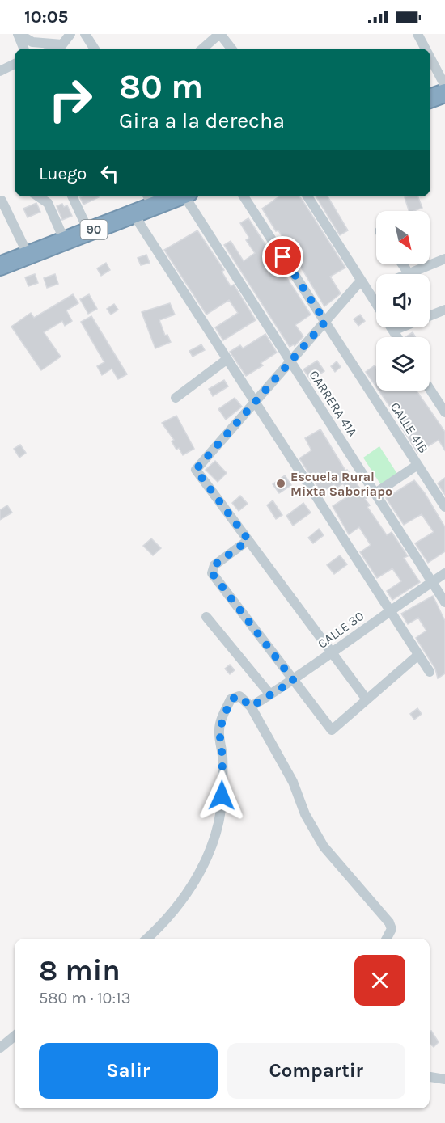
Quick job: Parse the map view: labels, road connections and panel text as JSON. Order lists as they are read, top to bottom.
{
  "streets": {
    "highway": ["90"],
    "street": ["CARRERA 41A", "CALLE 41B", "CALLE 30"]
  },
  "crossings": [
    ["CARRERA 41A", "CALLE 30"]
  ],
  "places": ["Escuela Rural Mixta Saboriapo"],
  "north": "bottom right",
  "page": {
    "status": "10:05",
    "turn": ["80 m", "Gira a la derecha"],
    "then": "Luego",
    "heading": ["8 min", "580 m · 10:13"],
    "buttons": ["Salir", "Compartir"]
  }
}
